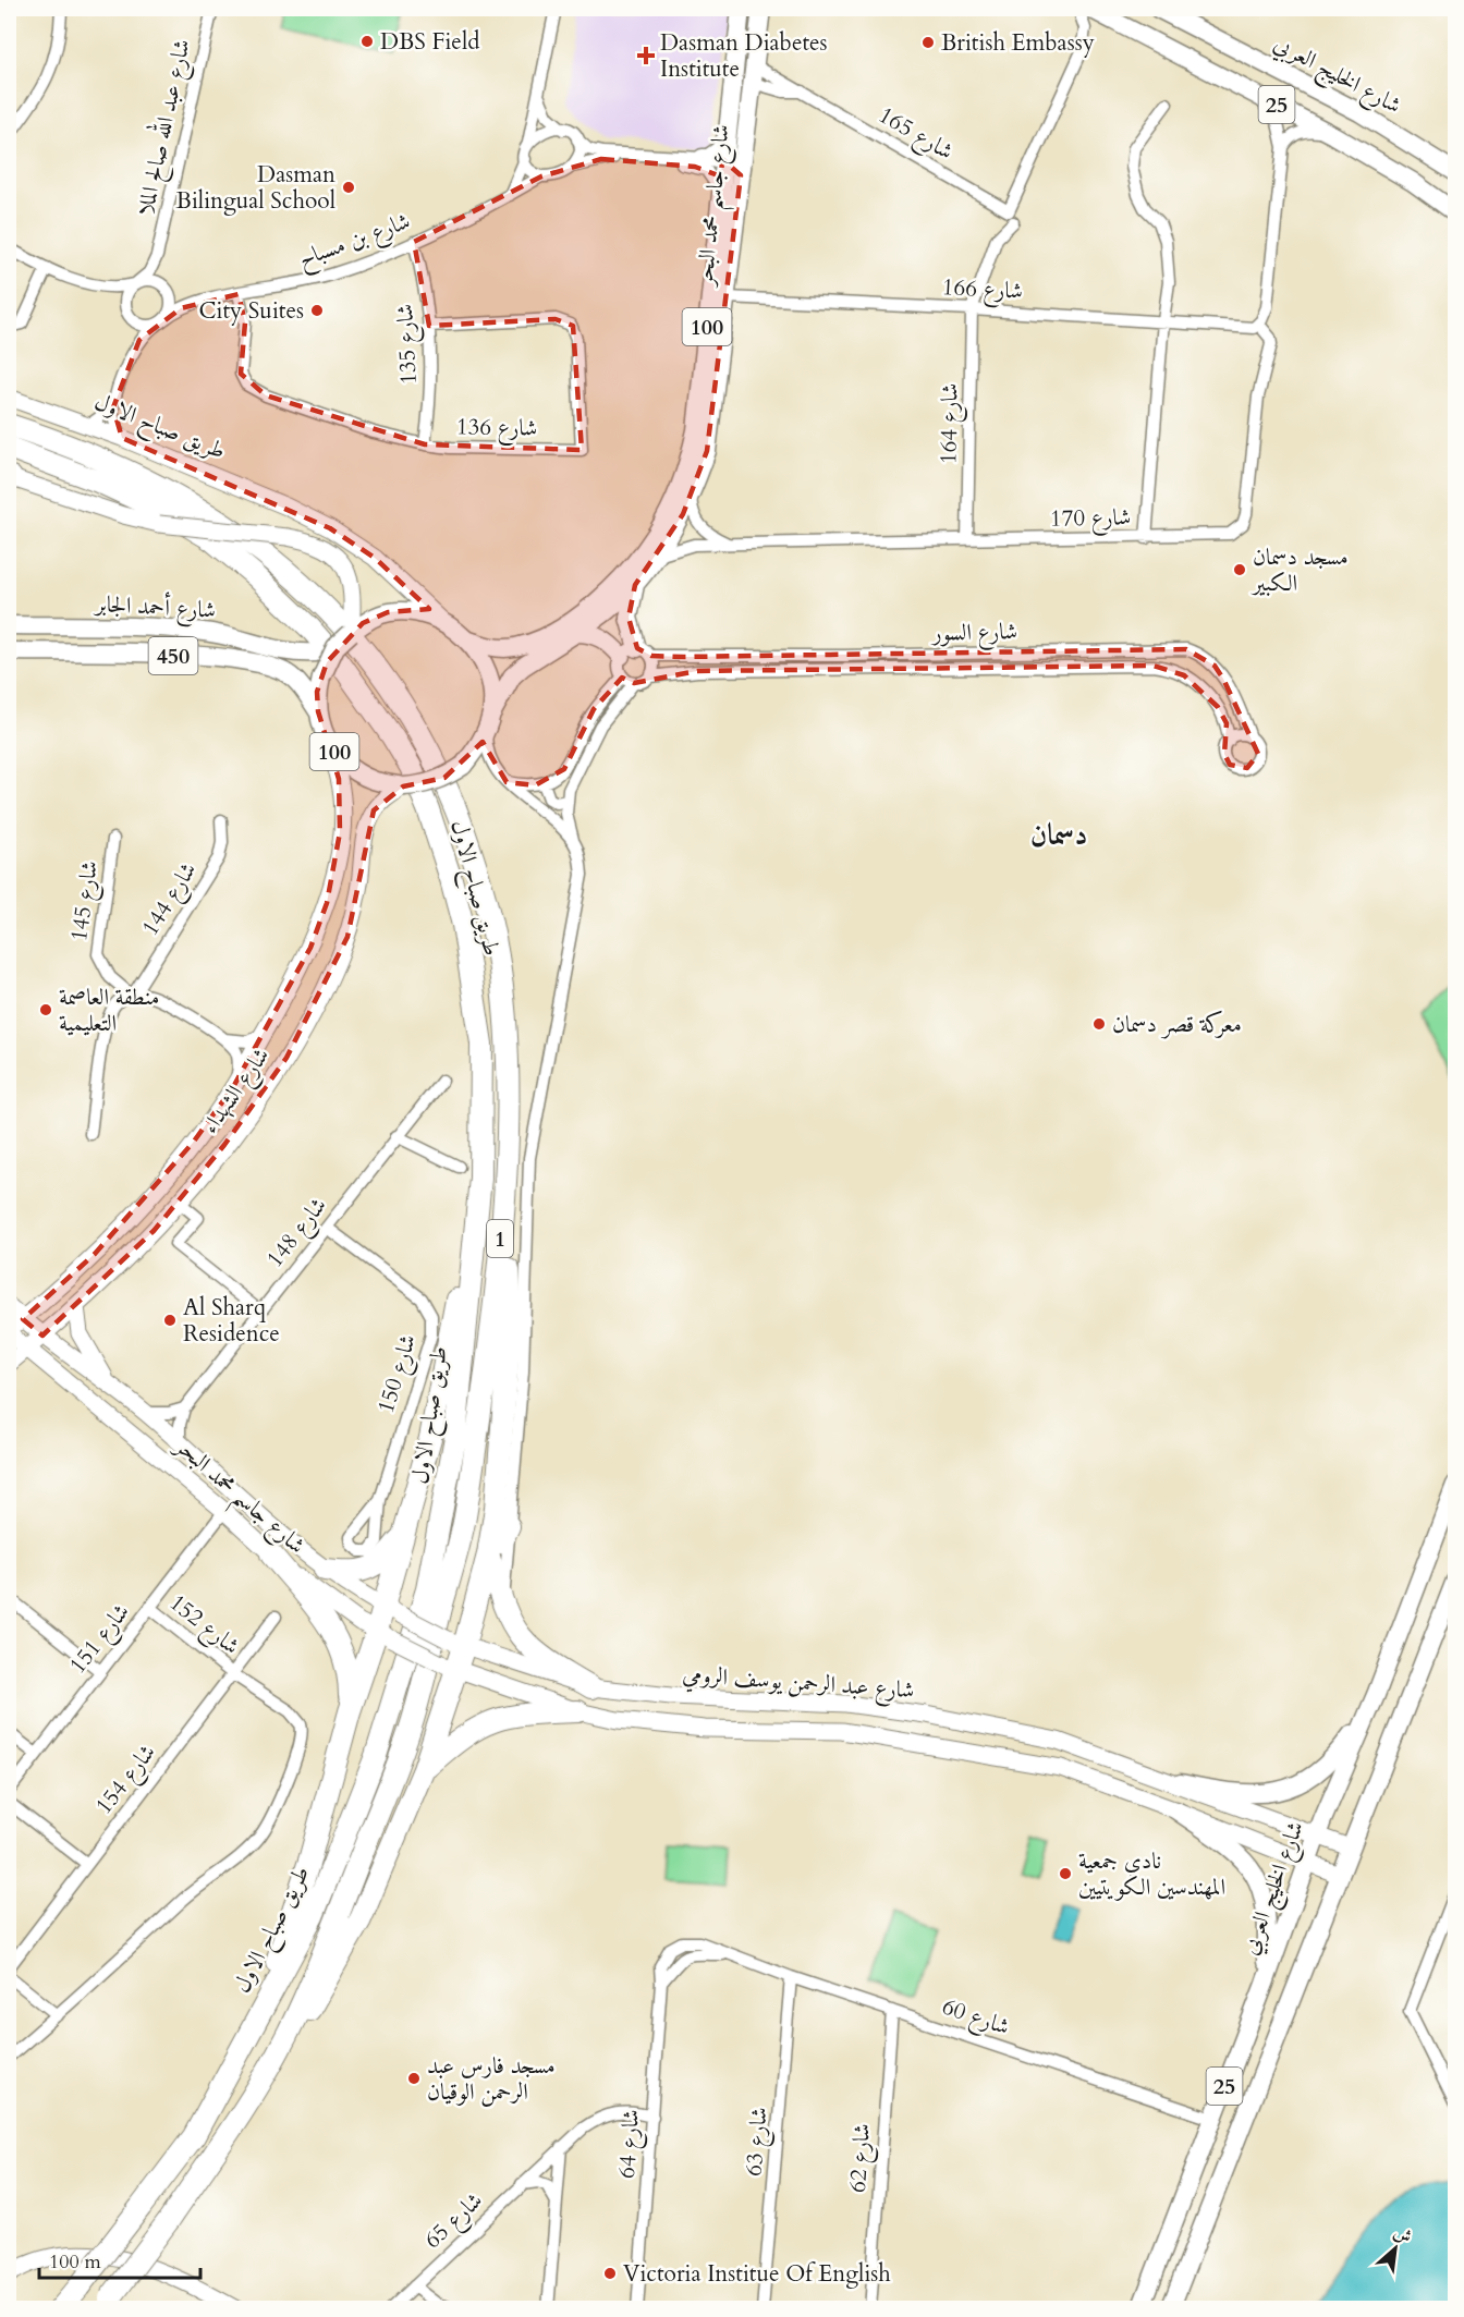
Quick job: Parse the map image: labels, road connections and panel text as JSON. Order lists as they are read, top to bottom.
{
  "streets": {
    "highway": ["طريق صباح الاول", "1"],
    "main road": [
      "شارع الخليج العربي",
      "25",
      "شارع جاسم محمد البحر",
      "100",
      "شارع أحمد الجابر",
      "450",
      "شارع الشهداء",
      "شارع عبد الرحمن يوسف الرومي"
    ],
    "street": [
      "شارع عبد الله صالح الملا",
      "شارع 165",
      "شارع بن مسباح",
      "شارع 166",
      "شارع 135",
      "شارع 164",
      "شارع 136",
      "شارع 170",
      "شارع السور",
      "شارع 144",
      "شارع 145",
      "شارع 148",
      "شارع 150",
      "شارع 152",
      "شارع 151",
      "شارع 154",
      "شارع 60",
      "شارع 63",
      "شارع 64",
      "شارع 62",
      "شارع 65"
    ]
  },
  "crossings": [
    ["شارع الخليج العربي", "شارع عبد الرحمن يوسف الرومي"],
    ["شارع الخليج العربي", "شارع 60"],
    ["25", "شارع عبد الرحمن يوسف الرومي"],
    ["شارع عبد الله صالح الملا", "شارع بن مسباح"],
    ["شارع 165", "شارع جاسم محمد البحر"],
    ["شارع 165", "شارع 164"],
    ["شارع جاسم محمد البحر", "شارع 166"],
    ["شارع جاسم محمد البحر", "100"],
    ["شارع جاسم محمد البحر", "طريق صباح الاول"],
    ["شارع جاسم محمد البحر", "شارع 170"],
    ["شارع جاسم محمد البحر", "شارع أحمد الجابر"],
    ["شارع جاسم محمد البحر", "شارع الشهداء"],
    ["شارع جاسم محمد البحر", "شارع 151"],
    ["شارع جاسم محمد البحر", "شارع عبد الرحمن يوسف الرومي"],
    ["شارع بن مسباح", "شارع 135"],
    ["شارع بن مسباح", "شارع 136"],
    ["شارع 166", "شارع 164"],
    ["شارع 166", "شارع 170"],
    ["100", "طريق صباح الاول"],
    ["100", "شارع أحمد الجابر"],
    ["100", "شارع الشهداء"],
    ["شارع 135", "شارع 136"],
    ["شارع 164", "شارع 170"],
    ["طريق صباح الاول", "شارع أحمد الجابر"],
    ["طريق صباح الاول", "شارع الشهداء"],
    ["شارع أحمد الجابر", "شارع الشهداء"],
    ["شارع 144", "شارع 145"],
    ["شارع 148", "شارع 150"],
    ["شارع 152", "شارع 151"],
    ["شارع 152", "شارع 154"],
    ["شارع 60", "شارع 63"],
    ["شارع 60", "شارع 64"],
    ["شارع 60", "شارع 62"],
    ["شارع 64", "شارع 65"]
  ],
  "districts": ["دسمان"],
  "places": {
    "other": [
      "DBS Field",
      "British Embassy",
      "Dasman Bilingual School",
      "City Suites",
      "مسجد دسمان الكبير",
      "منطقة العاصمة التعليمية",
      "معركة قصر دسمان",
      "Al Sharq Residence",
      "نادي جمعية المهندسين الكويتيين",
      "مسجد فارس عبد الرحمن الوقيان",
      "Victoria Institue Of English"
    ],
    "health": ["Dasman Diabetes Institute"]
  },
  "scale_bar": "100 m",
  "north": "top right"
}
